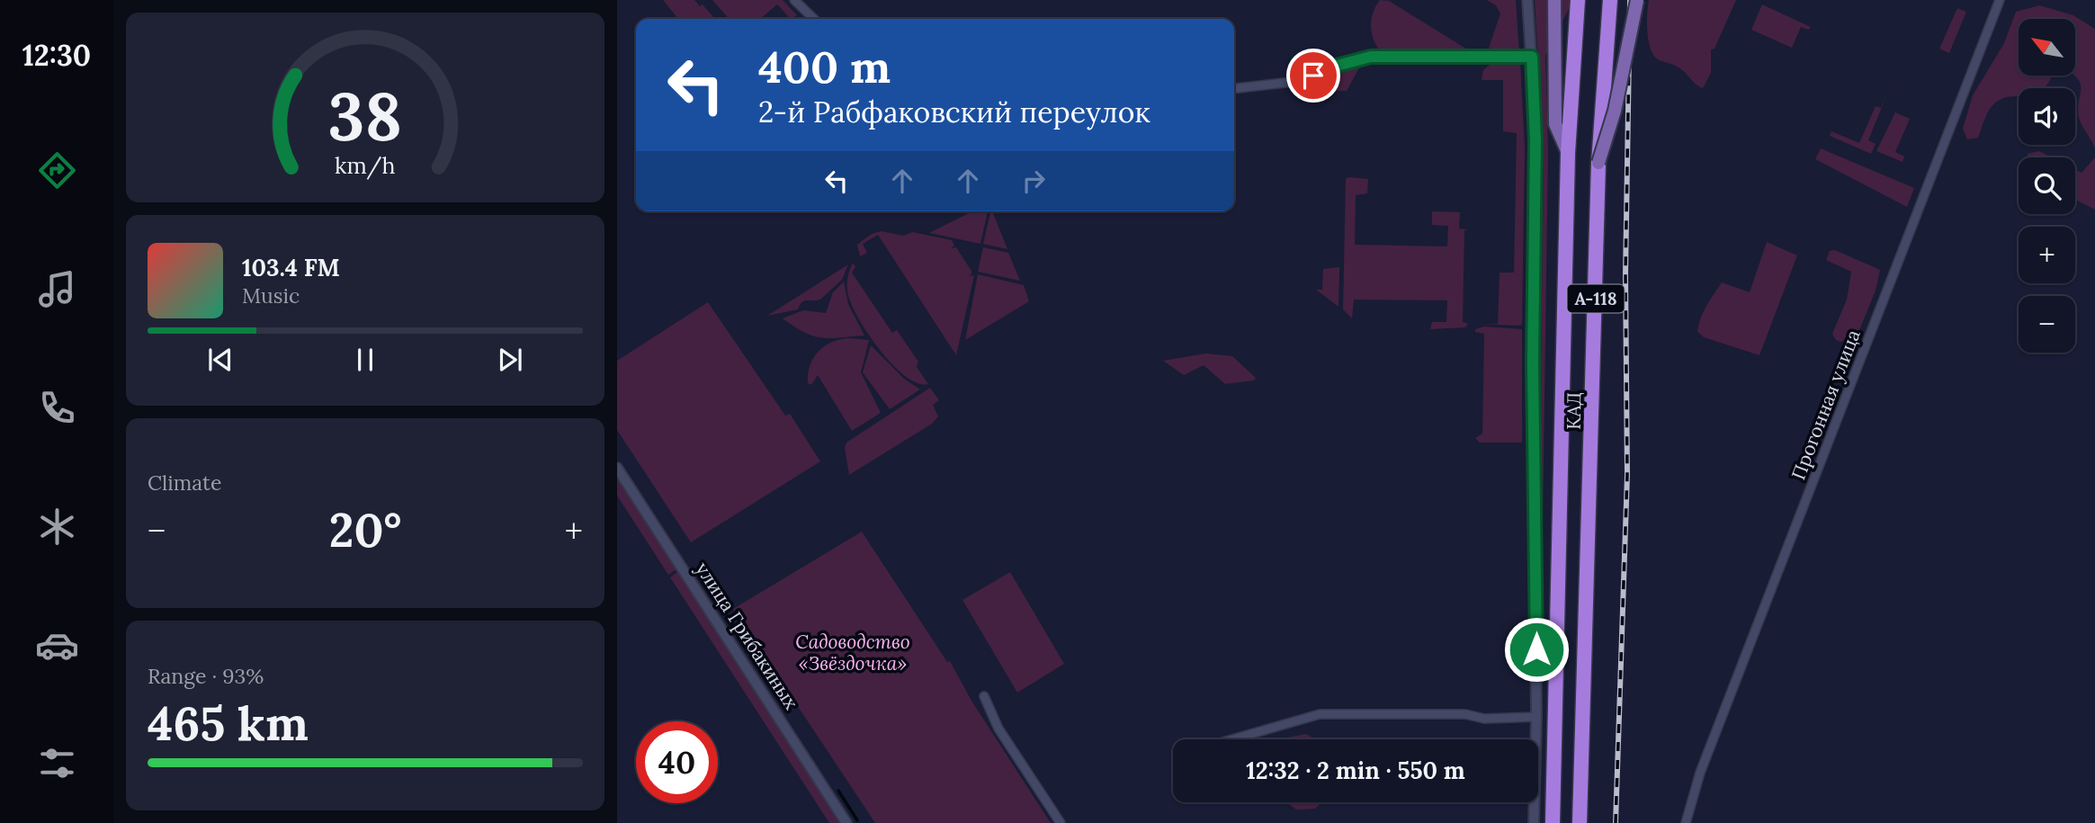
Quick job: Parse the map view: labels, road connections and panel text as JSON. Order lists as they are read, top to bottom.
{
  "streets": {
    "highway": ["А-118", "КАД"],
    "street": ["Прогонная улица", "улица Грибакиных"]
  },
  "parks": ["Садоводство «Звёздочка»"],
  "north": "top left",
  "page": {
    "tabs": "12:30",
    "map_buttons": ["+", "−"],
    "turn": ["400 m", "2-й Рабфаковский переулок"],
    "song": ["103.4 FM", "Music"],
    "tile": [
      "Climate",
      ["Range · 93%", "465 km"]
    ],
    "heat": ["−", "20°", "+"],
    "limit": "40",
    "trip": "12:32 · 2 min · 550 m",
    "gauge": ["38", "km/h"]
  }
}
